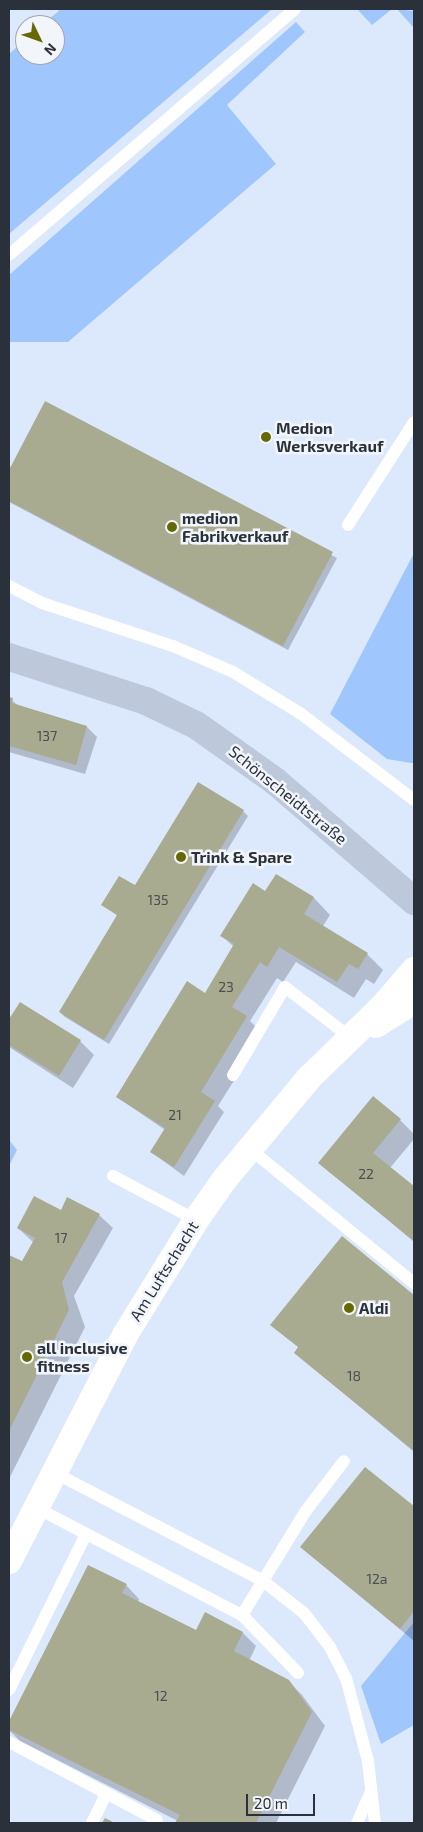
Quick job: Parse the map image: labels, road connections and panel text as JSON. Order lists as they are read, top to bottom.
{
  "streets": {
    "street": ["Schönscheidtstraße", "Am Luftschacht"]
  },
  "places": [
    "Medion Werksverkauf",
    "medion Fabrikverkauf",
    "Trink & Spare",
    "Aldi",
    "all inclusive fitness"
  ],
  "house_numbers": [
    "137",
    "135",
    "23",
    "21",
    "22",
    "17",
    "18",
    "12a",
    "12"
  ],
  "scale_bar": "20 m",
  "north": "bottom right"
}
